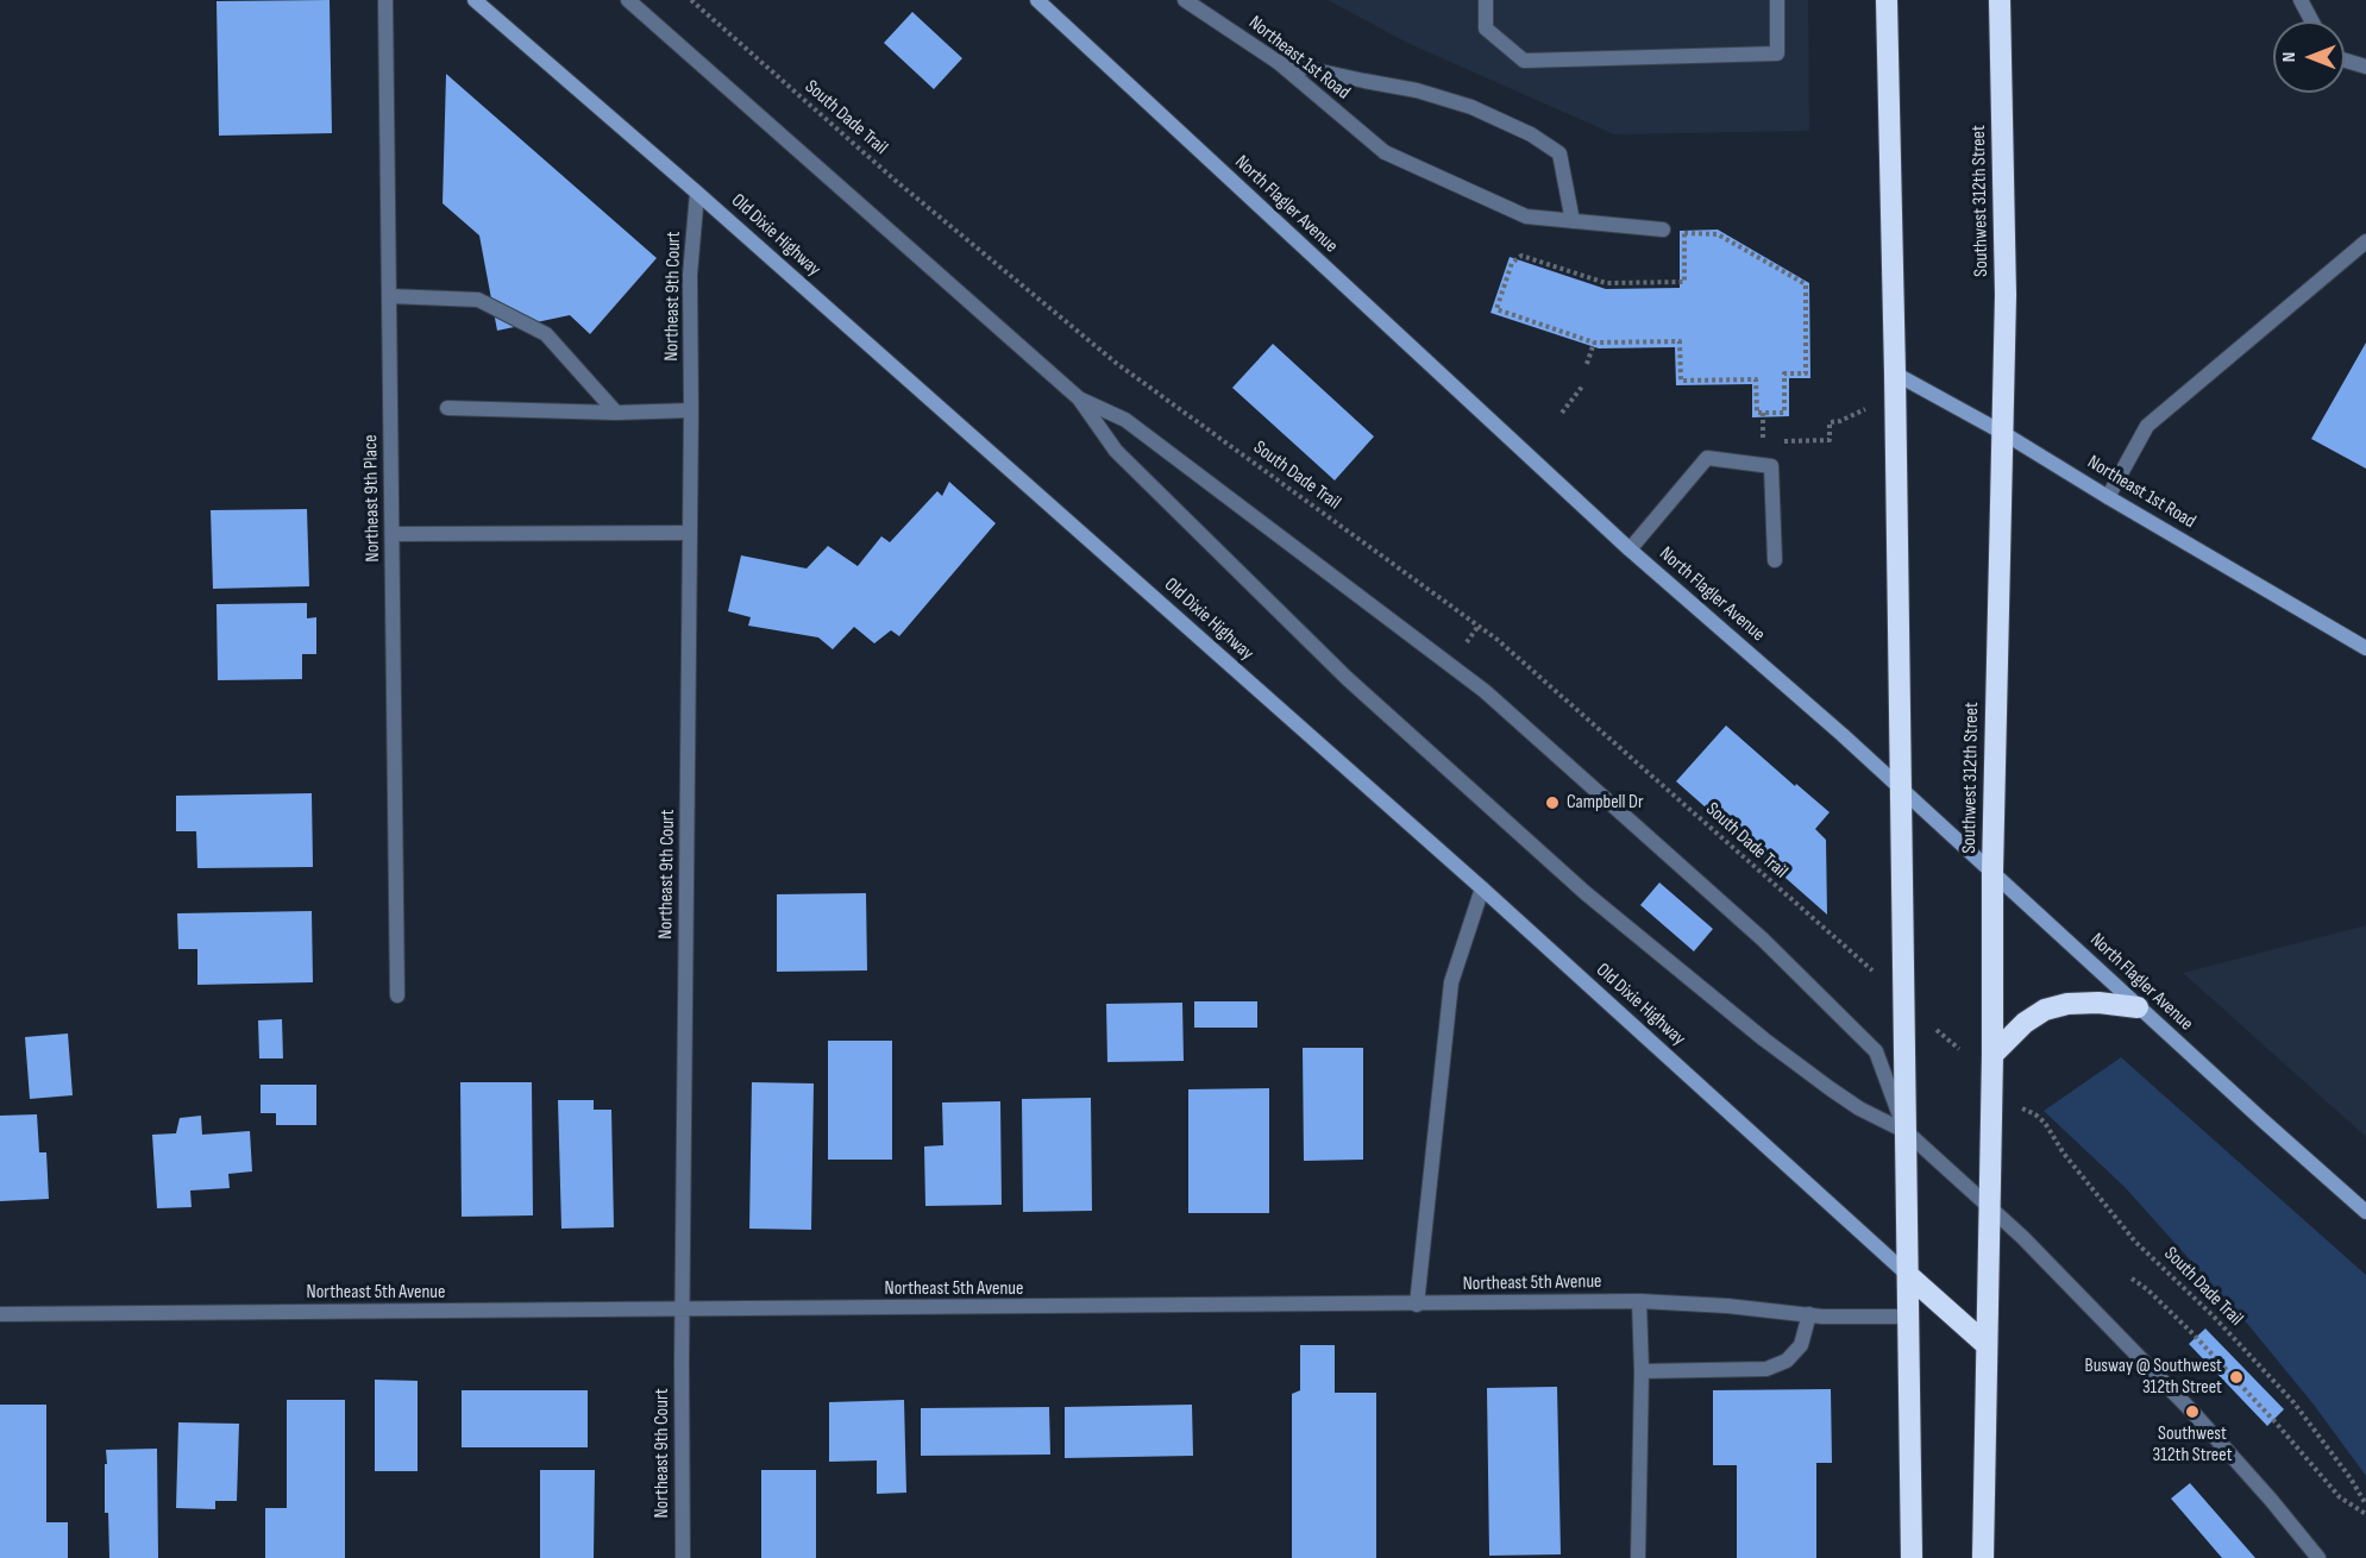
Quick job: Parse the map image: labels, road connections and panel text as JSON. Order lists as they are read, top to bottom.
{
  "streets": {
    "highway": ["Southwest 312th Street"],
    "street": [
      "Northeast 1st Road",
      "North Flagler Avenue",
      "Old Dixie Highway",
      "Northeast 9th Court",
      "Northeast 9th Place",
      "Northeast 5th Avenue"
    ],
    "path": ["South Dade Trail"]
  },
  "crossings": [
    ["Northeast 1st Road", "Southwest 312th Street"],
    ["Southwest 312th Street", "North Flagler Avenue"],
    ["Old Dixie Highway", "Northeast 9th Court"],
    ["Northeast 9th Court", "Northeast 5th Avenue"]
  ],
  "places": ["Campbell Dr", "Busway @ Southwest 312th Street", "Southwest 312th Street"],
  "north": "left"
}
